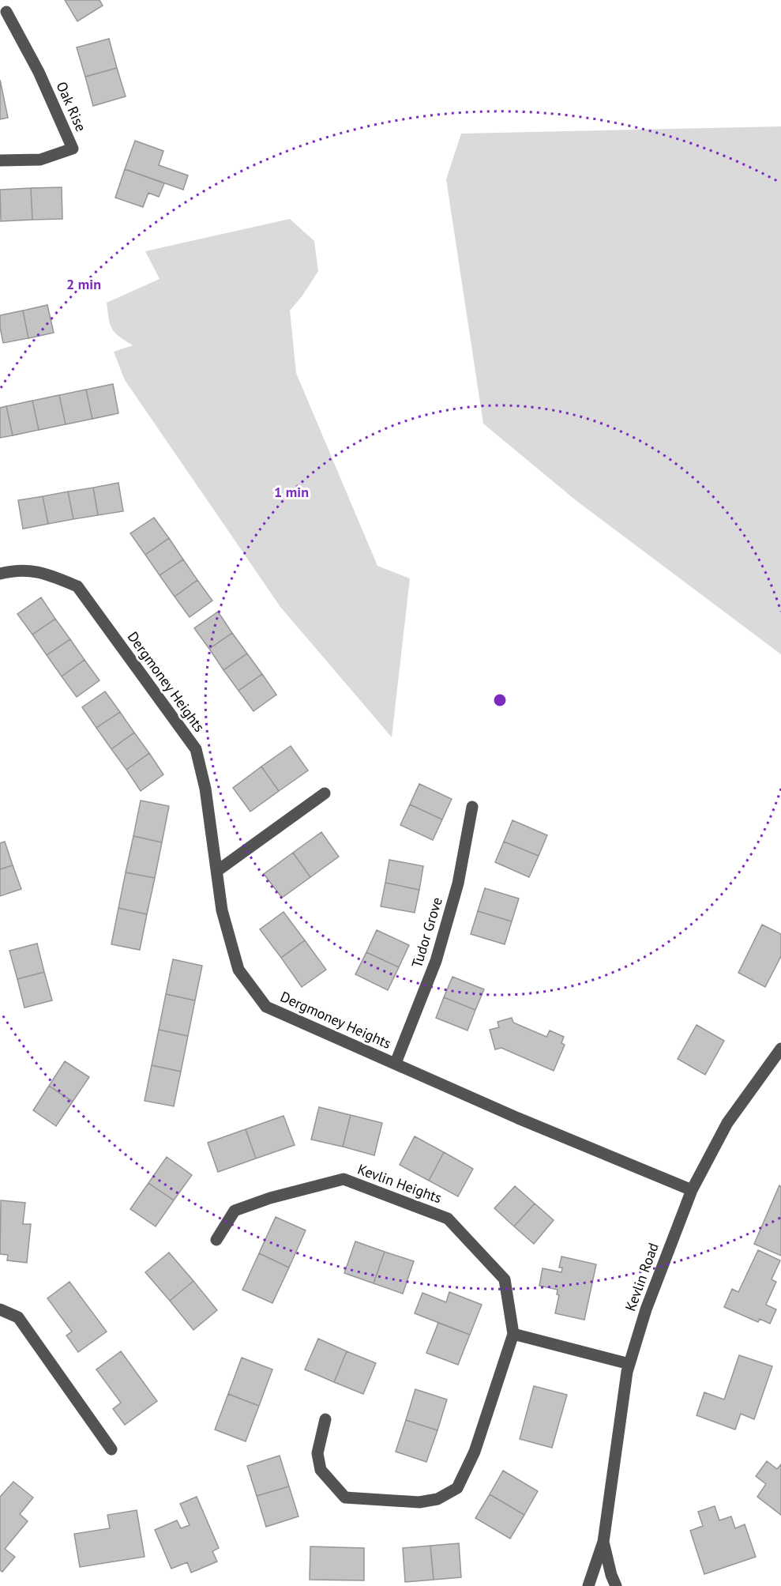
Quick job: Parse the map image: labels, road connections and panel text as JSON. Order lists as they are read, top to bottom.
{
  "streets": {
    "street": [
      "Oak Rise",
      "Dergmoney Heights",
      "Tudor Grove",
      "Kevlin Heights",
      "Kevlin Road"
    ]
  },
  "crossings": [
    ["Dergmoney Heights", "Tudor Grove"],
    ["Dergmoney Heights", "Kevlin Road"]
  ],
  "rings": ["2 min", "1 min"]
}
